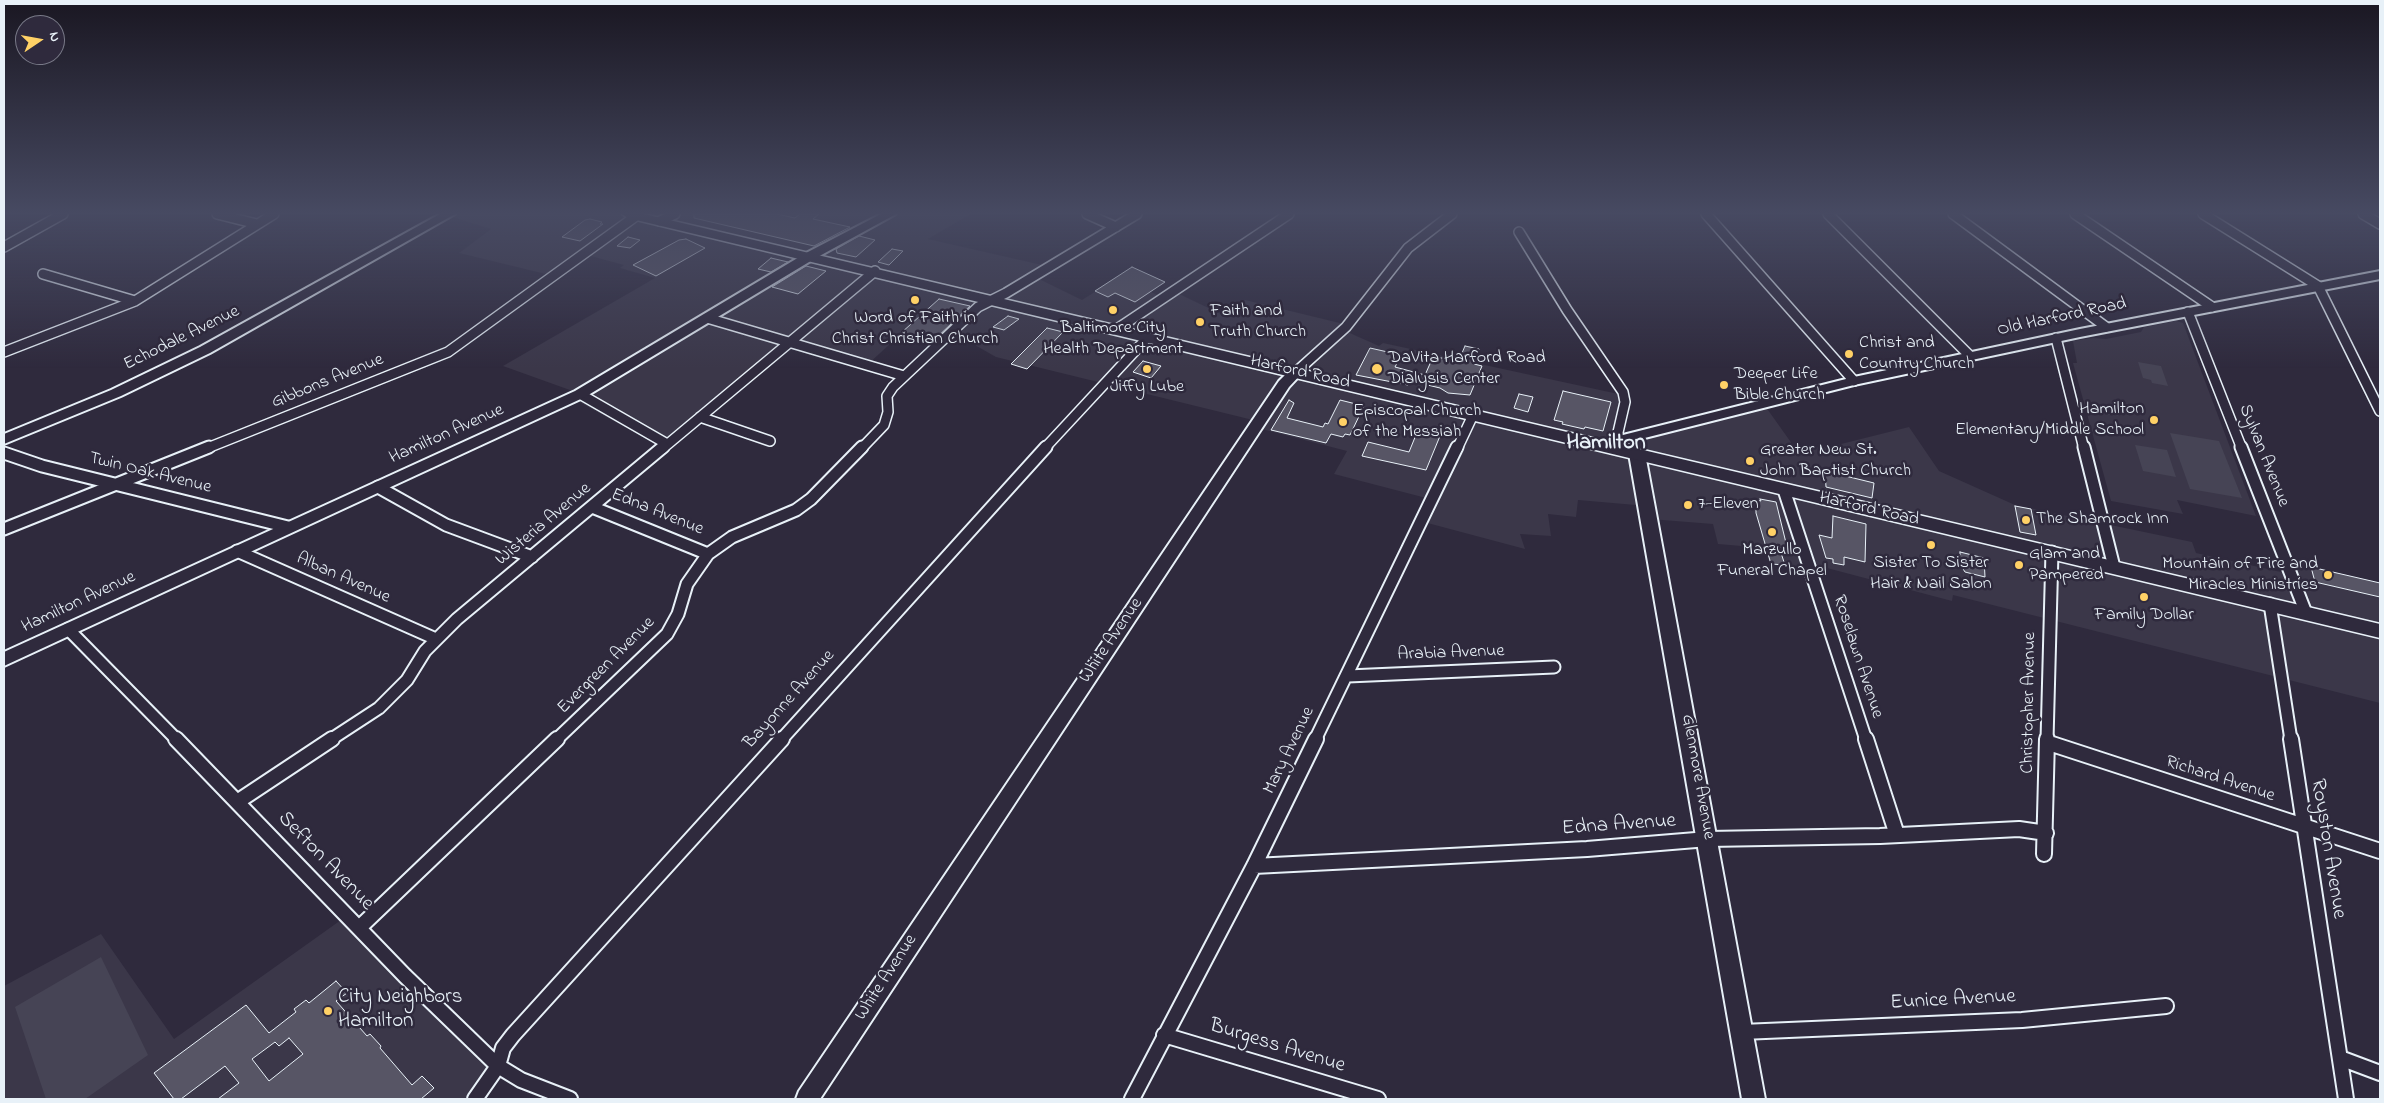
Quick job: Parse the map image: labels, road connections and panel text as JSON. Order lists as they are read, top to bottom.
{
  "streets": {
    "main road": ["Harford Road"],
    "street": [
      "Old Harford Road",
      "Echodale Avenue",
      "Gibbons Avenue",
      "Hamilton Avenue",
      "Sylvan Avenue",
      "Twin Oak Avenue",
      "Edna Avenue",
      "Wisteria Avenue",
      "Alban Avenue",
      "White Avenue",
      "Arabia Avenue",
      "Roselawn Avenue",
      "Evergreen Avenue",
      "Bayonne Avenue",
      "Christopher Avenue",
      "Mary Avenue",
      "Glenmore Avenue",
      "Richard Avenue",
      "Royston Avenue",
      "Sefton Avenue",
      "Eunice Avenue",
      "Burgess Avenue"
    ]
  },
  "crossings": [
    ["Old Harford Road", "Harford Road"],
    ["Old Harford Road", "Sylvan Avenue"],
    ["Harford Road", "Sylvan Avenue"],
    ["Harford Road", "Wisteria Avenue"],
    ["Harford Road", "White Avenue"],
    ["Harford Road", "Roselawn Avenue"],
    ["Harford Road", "Evergreen Avenue"],
    ["Harford Road", "Bayonne Avenue"],
    ["Harford Road", "Christopher Avenue"],
    ["Harford Road", "Mary Avenue"],
    ["Harford Road", "Glenmore Avenue"],
    ["Harford Road", "Royston Avenue"],
    ["Gibbons Avenue", "Twin Oak Avenue"],
    ["Hamilton Avenue", "Twin Oak Avenue"],
    ["Hamilton Avenue", "Alban Avenue"],
    ["Hamilton Avenue", "Sefton Avenue"],
    ["Edna Avenue", "Wisteria Avenue"],
    ["Edna Avenue", "Roselawn Avenue"],
    ["Edna Avenue", "Evergreen Avenue"],
    ["Edna Avenue", "Christopher Avenue"],
    ["Edna Avenue", "Mary Avenue"],
    ["Edna Avenue", "Glenmore Avenue"],
    ["Wisteria Avenue", "Alban Avenue"],
    ["Wisteria Avenue", "Sefton Avenue"],
    ["Arabia Avenue", "Mary Avenue"],
    ["Evergreen Avenue", "Sefton Avenue"],
    ["Bayonne Avenue", "Sefton Avenue"],
    ["Christopher Avenue", "Richard Avenue"],
    ["Mary Avenue", "Burgess Avenue"],
    ["Glenmore Avenue", "Eunice Avenue"],
    ["Richard Avenue", "Royston Avenue"]
  ],
  "districts": ["Hamilton"],
  "places": [
    "Word of Faith in Christ Christian Church",
    "Baltimore City Health Department",
    "Faith and Truth Church",
    "Christ and Country Church",
    "Jiffy Lube",
    "DaVita Harford Road Dialysis Center",
    "Deeper Life Bible Church",
    "Hamilton Elementary/Middle School",
    "Episcopal Church of the Messiah",
    "Greater New St. John Baptist Church",
    "7-Eleven",
    "The Shamrock Inn",
    "Marzullo Funeral Chapel",
    "Sister To Sister Hair & Nail Salon",
    "Glam and Pampered",
    "Mountain of Fire and Miracles Ministries",
    "Family Dollar",
    "City Neighbors Hamilton"
  ],
  "north": "right"
}
